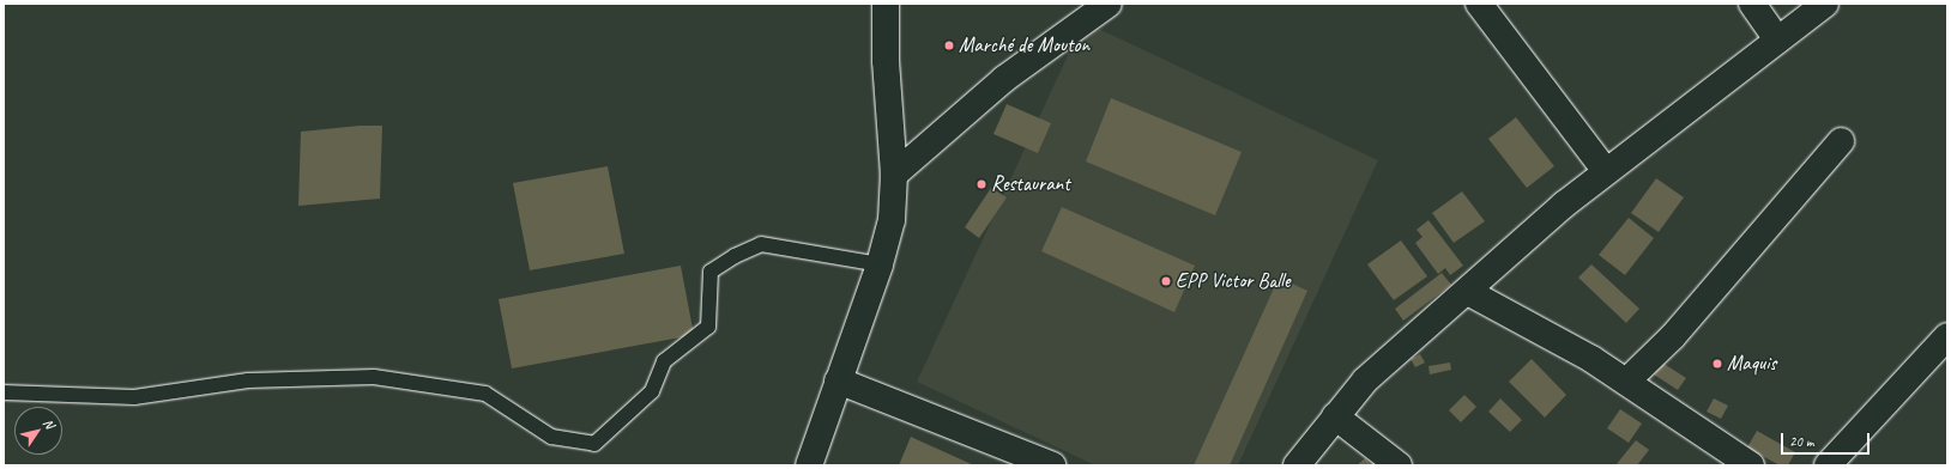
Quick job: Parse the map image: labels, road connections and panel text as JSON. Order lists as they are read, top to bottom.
{
  "places": [
    "Marché de Mouton",
    "Restaurant",
    "EPP Victor Balle",
    "Maquis"
  ],
  "scale_bar": "20 m",
  "north": "top right"
}
